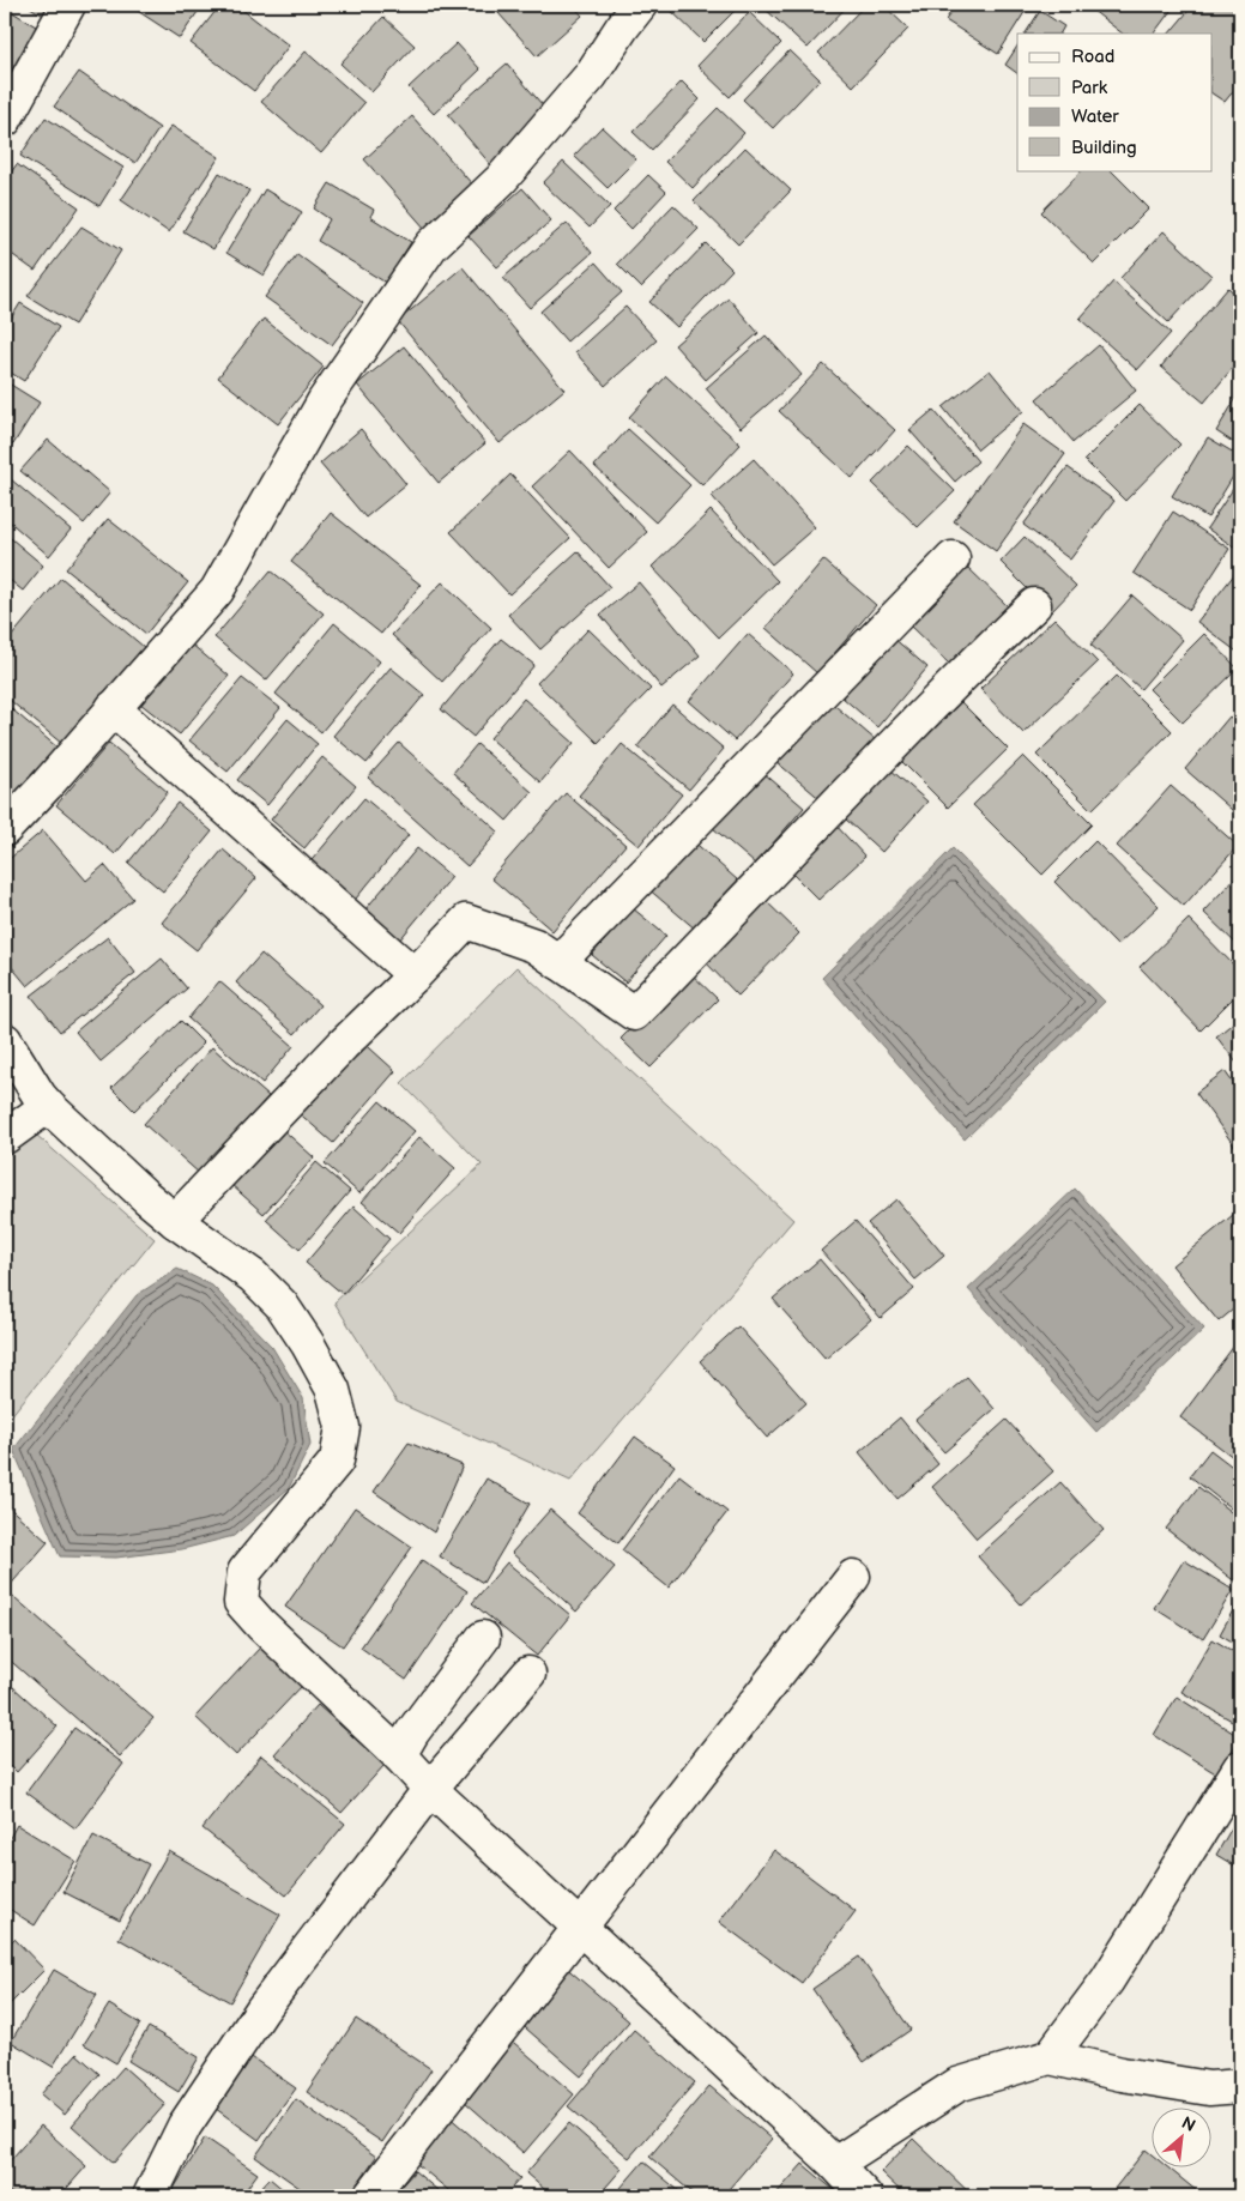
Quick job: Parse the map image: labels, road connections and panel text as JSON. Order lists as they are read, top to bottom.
{
  "legend": [
    "Road",
    "Park",
    "Water",
    "Building"
  ],
  "north": "top right"
}
